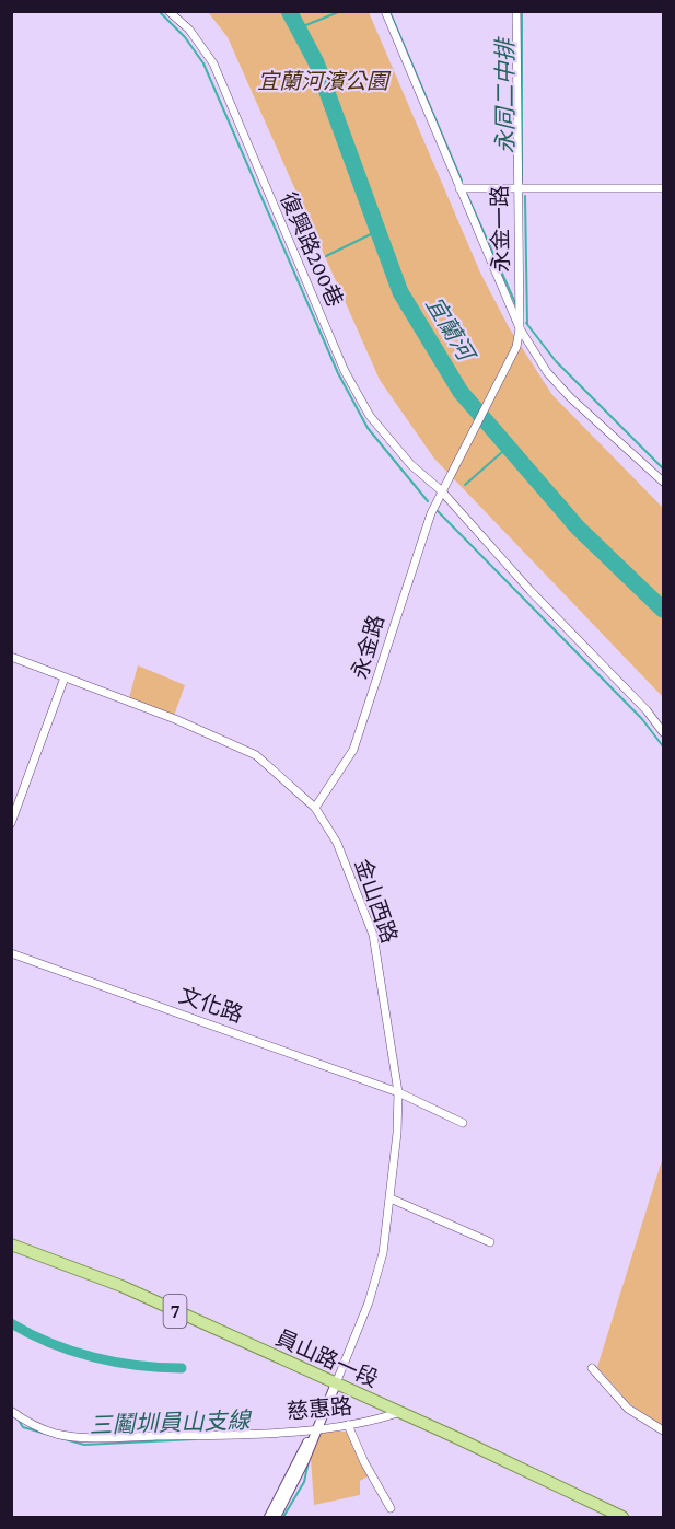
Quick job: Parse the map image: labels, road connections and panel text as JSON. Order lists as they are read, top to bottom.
{
  "streets": {
    "main road": ["7", "員山路一段"],
    "street": [
      "永金一路",
      "復興路200巷",
      "永金路",
      "金山西路",
      "文化路",
      "慈惠路"
    ]
  },
  "crossings": [
    ["永金一路", "永金路"],
    ["復興路200巷", "永金路"],
    ["永金路", "金山西路"],
    ["金山西路", "文化路"],
    ["金山西路", "員山路一段"],
    ["員山路一段", "慈惠路"]
  ],
  "water": ["永同二中排", "宜蘭河", "三鬮圳員山支線"],
  "parks": ["宜蘭河濱公園"]
}
